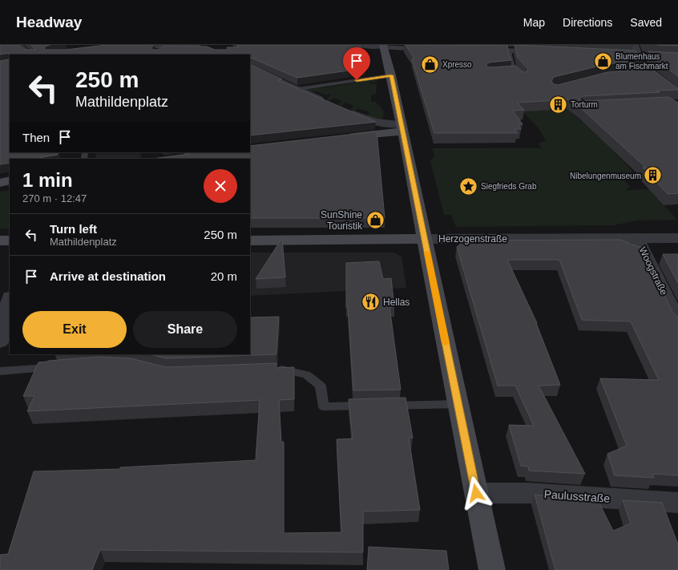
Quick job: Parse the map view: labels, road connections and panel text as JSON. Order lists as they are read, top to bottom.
{
  "streets": {
    "main road": ["Herzogenstraße"],
    "street": ["Woogstraße", "Paulusstraße"]
  },
  "crossings": [
    ["Herzogenstraße", "Woogstraße"]
  ],
  "places": {
    "shop": ["Blumenhaus am Fischmarkt", "Xpresso", "SunShine Touristik"],
    "building": ["Torturm", "Nibelungenmuseum"],
    "place": ["Siegfrieds Grab"],
    "restaurant": ["Hellas"]
  },
  "page": {
    "header": "Headway",
    "nav": ["Map", "Directions", "Saved"],
    "turn": ["250 m", "Mathildenplatz"],
    "then": "Then",
    "heading": ["1 min", "270 m · 12:47"],
    "list": [
      {
        "name": "Turn left",
        "note": "Mathildenplatz",
        "value": "250 m"
      },
      {
        "name": "Arrive at destination",
        "value": "20 m"
      }
    ],
    "buttons": ["Exit", "Share"]
  }
}
